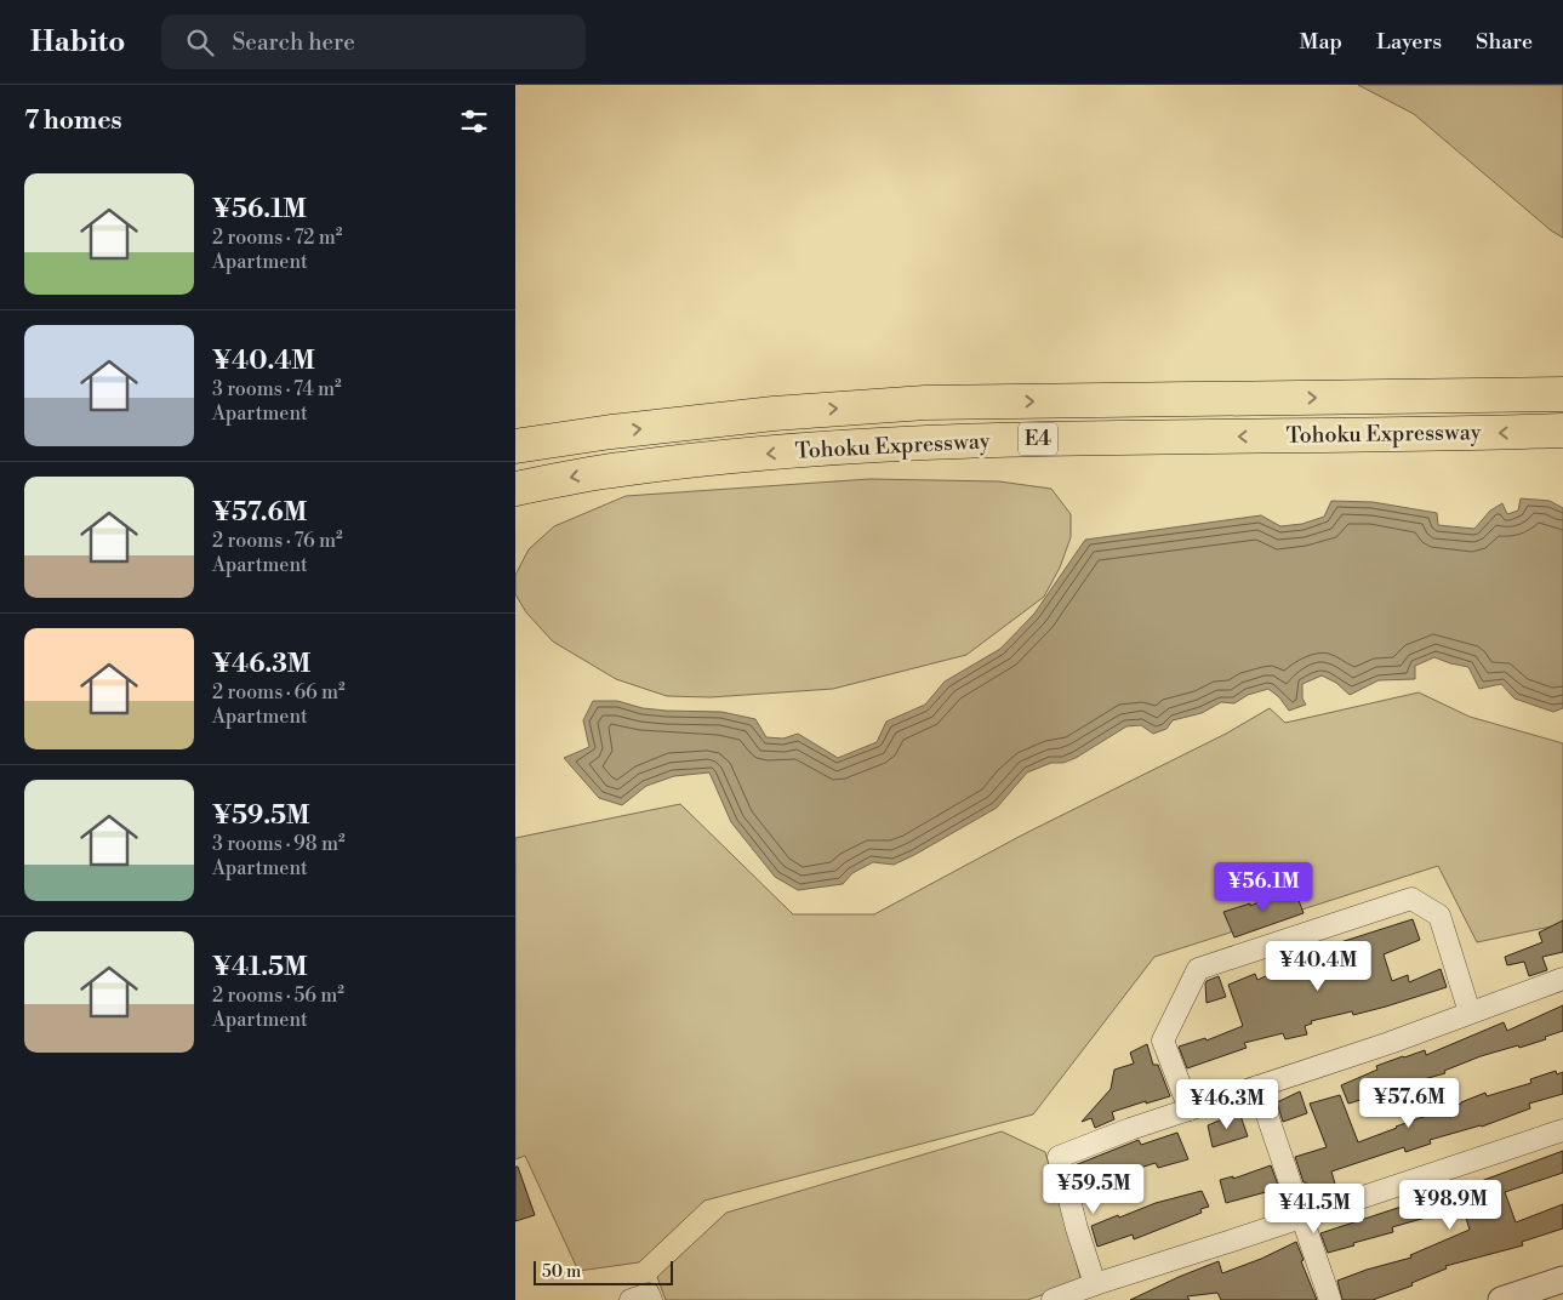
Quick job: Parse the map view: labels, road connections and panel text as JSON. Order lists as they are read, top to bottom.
{
  "streets": {
    "highway": ["Tohoku Expressway", "E4"]
  },
  "scale_bar": "50 m",
  "page": {
    "header": "Habito",
    "search": "Search here",
    "nav": ["Map", "Layers", "Share"],
    "heading": "7 homes",
    "list": [
      {
        "name": "¥56.1M",
        "note": "2 rooms · 72 m² · Apartment"
      },
      {
        "name": "¥40.4M",
        "note": "3 rooms · 74 m² · Apartment"
      },
      {
        "name": "¥57.6M",
        "note": "2 rooms · 76 m² · Apartment"
      },
      {
        "name": "¥46.3M",
        "note": "2 rooms · 66 m² · Apartment"
      },
      {
        "name": "¥59.5M",
        "note": "3 rooms · 98 m² · Apartment"
      },
      {
        "name": "¥41.5M",
        "note": "2 rooms · 56 m² · Apartment"
      }
    ],
    "price": [
      "¥56.1M",
      "¥40.4M",
      "¥57.6M",
      "¥46.3M",
      "¥59.5M",
      "¥98.9M",
      "¥41.5M"
    ],
    "scale": "50 m"
  }
}
